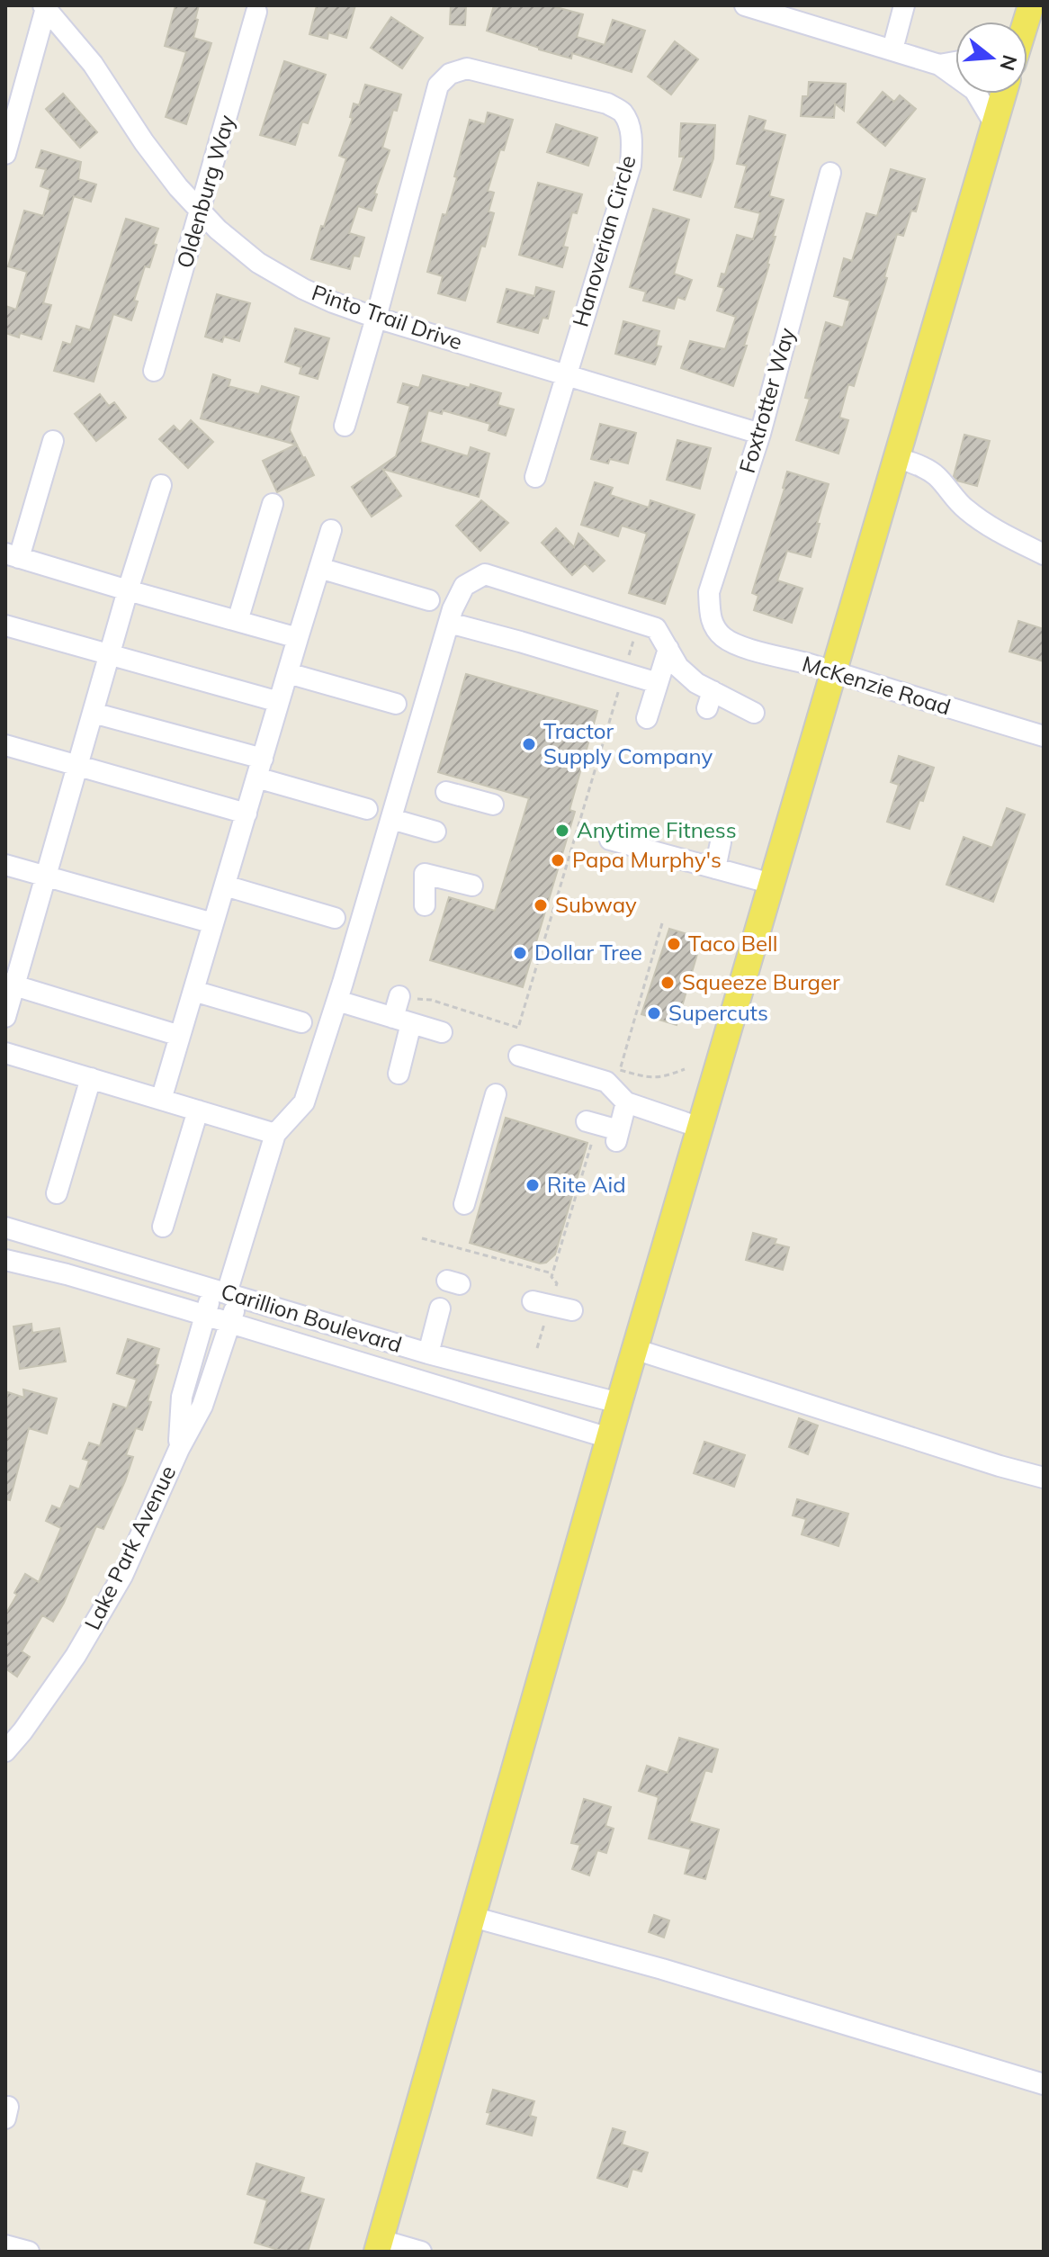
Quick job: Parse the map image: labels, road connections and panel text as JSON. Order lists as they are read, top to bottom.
{
  "streets": {
    "street": [
      "Oldenburg Way",
      "Hanoverian Circle",
      "Pinto Trail Drive",
      "Foxtrotter Way",
      "McKenzie Road",
      "Carillion Boulevard",
      "Lake Park Avenue"
    ]
  },
  "crossings": [
    ["Oldenburg Way", "Pinto Trail Drive"],
    ["Hanoverian Circle", "Pinto Trail Drive"],
    ["Pinto Trail Drive", "Foxtrotter Way"],
    ["Foxtrotter Way", "McKenzie Road"],
    ["Carillion Boulevard", "Lake Park Avenue"]
  ],
  "places": [
    "Tractor Supply Company",
    "Anytime Fitness",
    "Papa Murphy's",
    "Subway",
    "Taco Bell",
    "Dollar Tree",
    "Squeeze Burger",
    "Supercuts",
    "Rite Aid"
  ],
  "north": "right"
}
